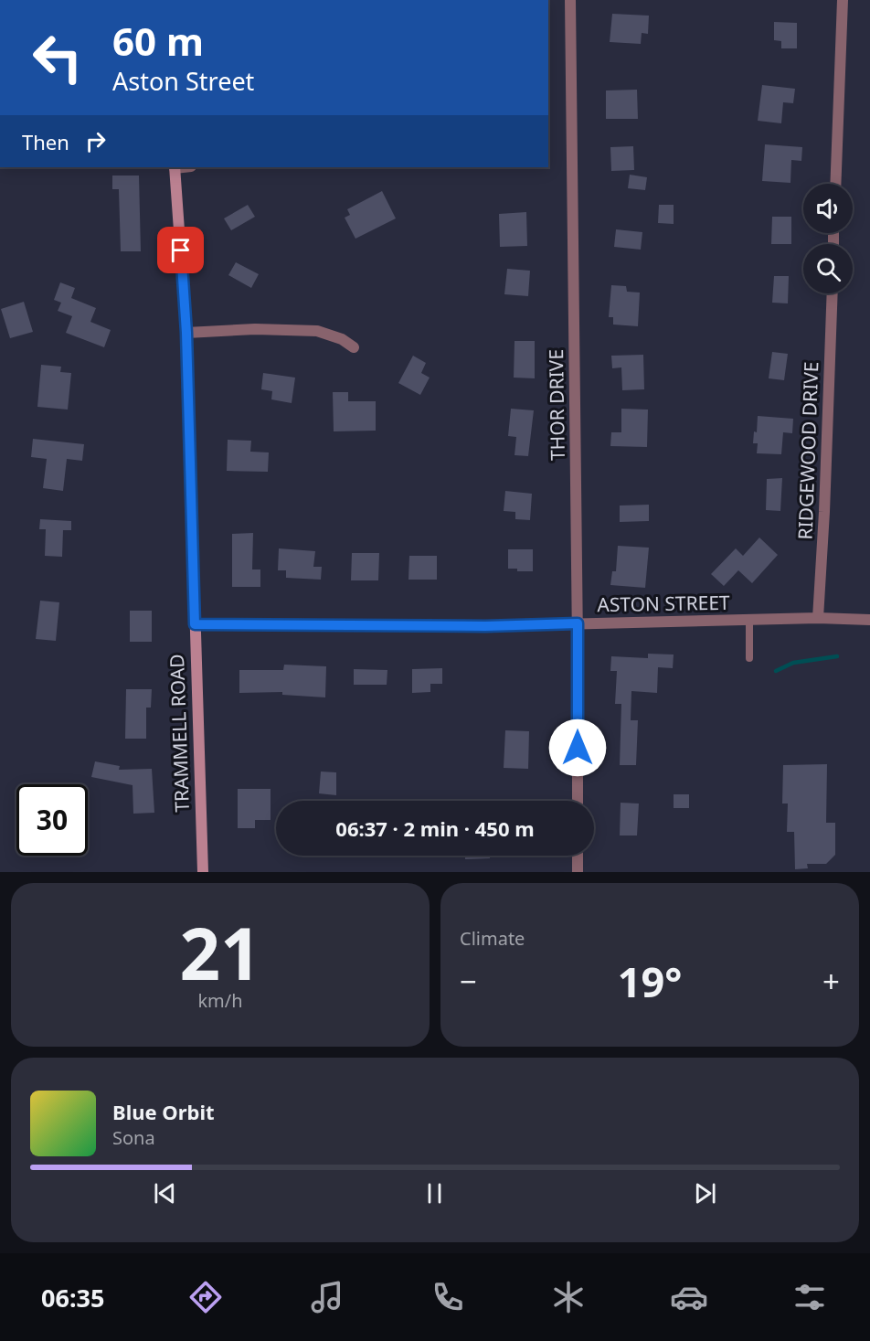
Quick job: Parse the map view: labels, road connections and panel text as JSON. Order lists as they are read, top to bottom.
{
  "streets": {
    "street": [
      "THOR DRIVE",
      "RIDGEWOOD DRIVE",
      "ASTON STREET",
      "TRAMMELL ROAD"
    ]
  },
  "crossings": [
    ["THOR DRIVE", "ASTON STREET"],
    ["RIDGEWOOD DRIVE", "ASTON STREET"],
    ["ASTON STREET", "TRAMMELL ROAD"]
  ],
  "page": {
    "turn": ["60 m", "Aston Street"],
    "then": "Then",
    "limit": "30",
    "trip": "06:37 · 2 min · 450 m",
    "tile": [
      ["21", "km/h"],
      "Climate"
    ],
    "heat": ["−", "19°", "+"],
    "song": ["Blue Orbit", "Sona"],
    "tabs": "06:35"
  }
}
